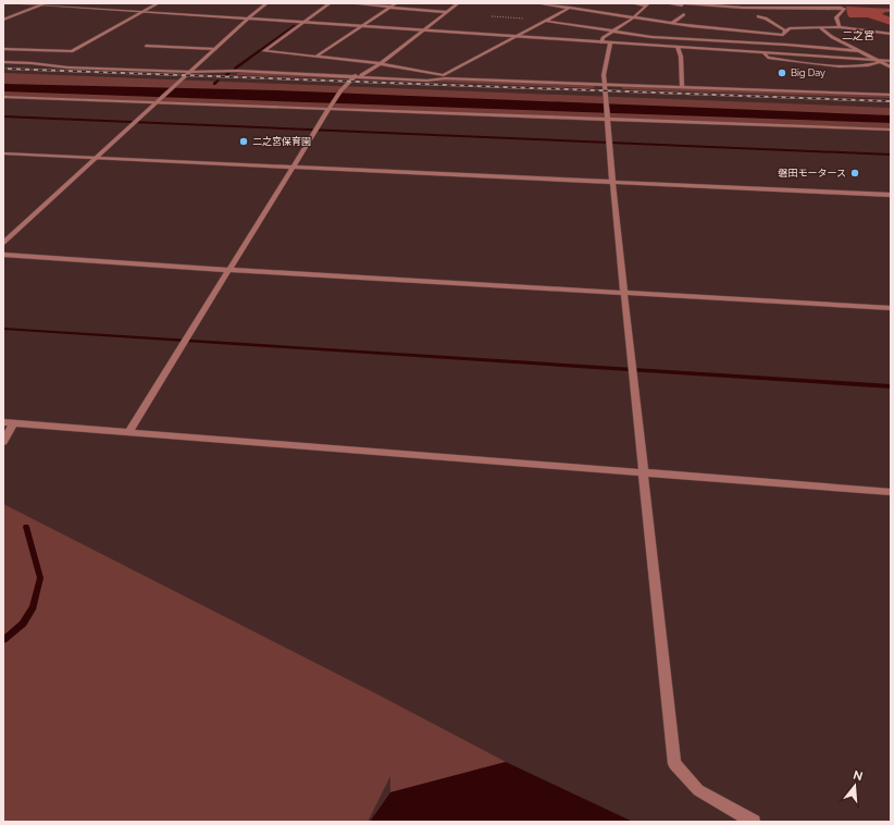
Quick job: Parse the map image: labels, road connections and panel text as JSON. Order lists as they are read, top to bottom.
{
  "districts": ["二之宮"],
  "places": ["Big Day", "二之宮保育園", "磐田モータース"],
  "north": "top"
}
